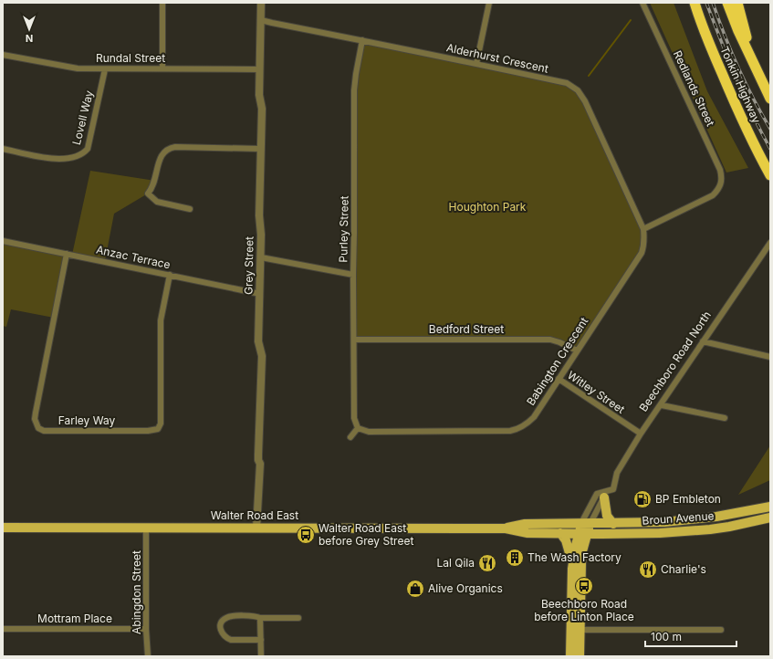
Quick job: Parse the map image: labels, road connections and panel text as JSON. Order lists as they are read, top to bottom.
{
  "streets": {
    "highway": ["Tonkin Highway"],
    "main road": ["Beechboro Road North", "Walter Road East", "Broun Avenue"],
    "street": [
      "Rundal Street",
      "Alderhurst Crescent",
      "Redlands Street",
      "Lovell Way",
      "Purley Street",
      "Anzac Terrace",
      "Grey Street",
      "Bedford Street",
      "Babington Crescent",
      "Witley Street",
      "Farley Way",
      "Abingdon Street",
      "Mottram Place"
    ]
  },
  "crossings": [
    ["Rundal Street", "Lovell Way"],
    ["Rundal Street", "Grey Street"],
    ["Alderhurst Crescent", "Redlands Street"],
    ["Alderhurst Crescent", "Purley Street"],
    ["Alderhurst Crescent", "Grey Street"],
    ["Alderhurst Crescent", "Babington Crescent"],
    ["Redlands Street", "Babington Crescent"],
    ["Purley Street", "Bedford Street"],
    ["Purley Street", "Babington Crescent"],
    ["Anzac Terrace", "Grey Street"],
    ["Anzac Terrace", "Farley Way"],
    ["Grey Street", "Walter Road East"],
    ["Bedford Street", "Babington Crescent"],
    ["Babington Crescent", "Witley Street"],
    ["Beechboro Road North", "Witley Street"],
    ["Beechboro Road North", "Walter Road East"],
    ["Beechboro Road North", "Broun Avenue"],
    ["Walter Road East", "Broun Avenue"],
    ["Walter Road East", "Abingdon Street"],
    ["Abingdon Street", "Mottram Place"]
  ],
  "parks": ["Houghton Park"],
  "places": {
    "fuel station": ["BP Embleton"],
    "bus stop": ["Walter Road East before Grey Street", "Beechboro Road before Linton Place"],
    "building": ["The Wash Factory"],
    "restaurant": ["Lal Qila", "Charlie's"],
    "shop": ["Alive Organics"]
  },
  "scale_bar": "100 m",
  "north": "bottom"
}
